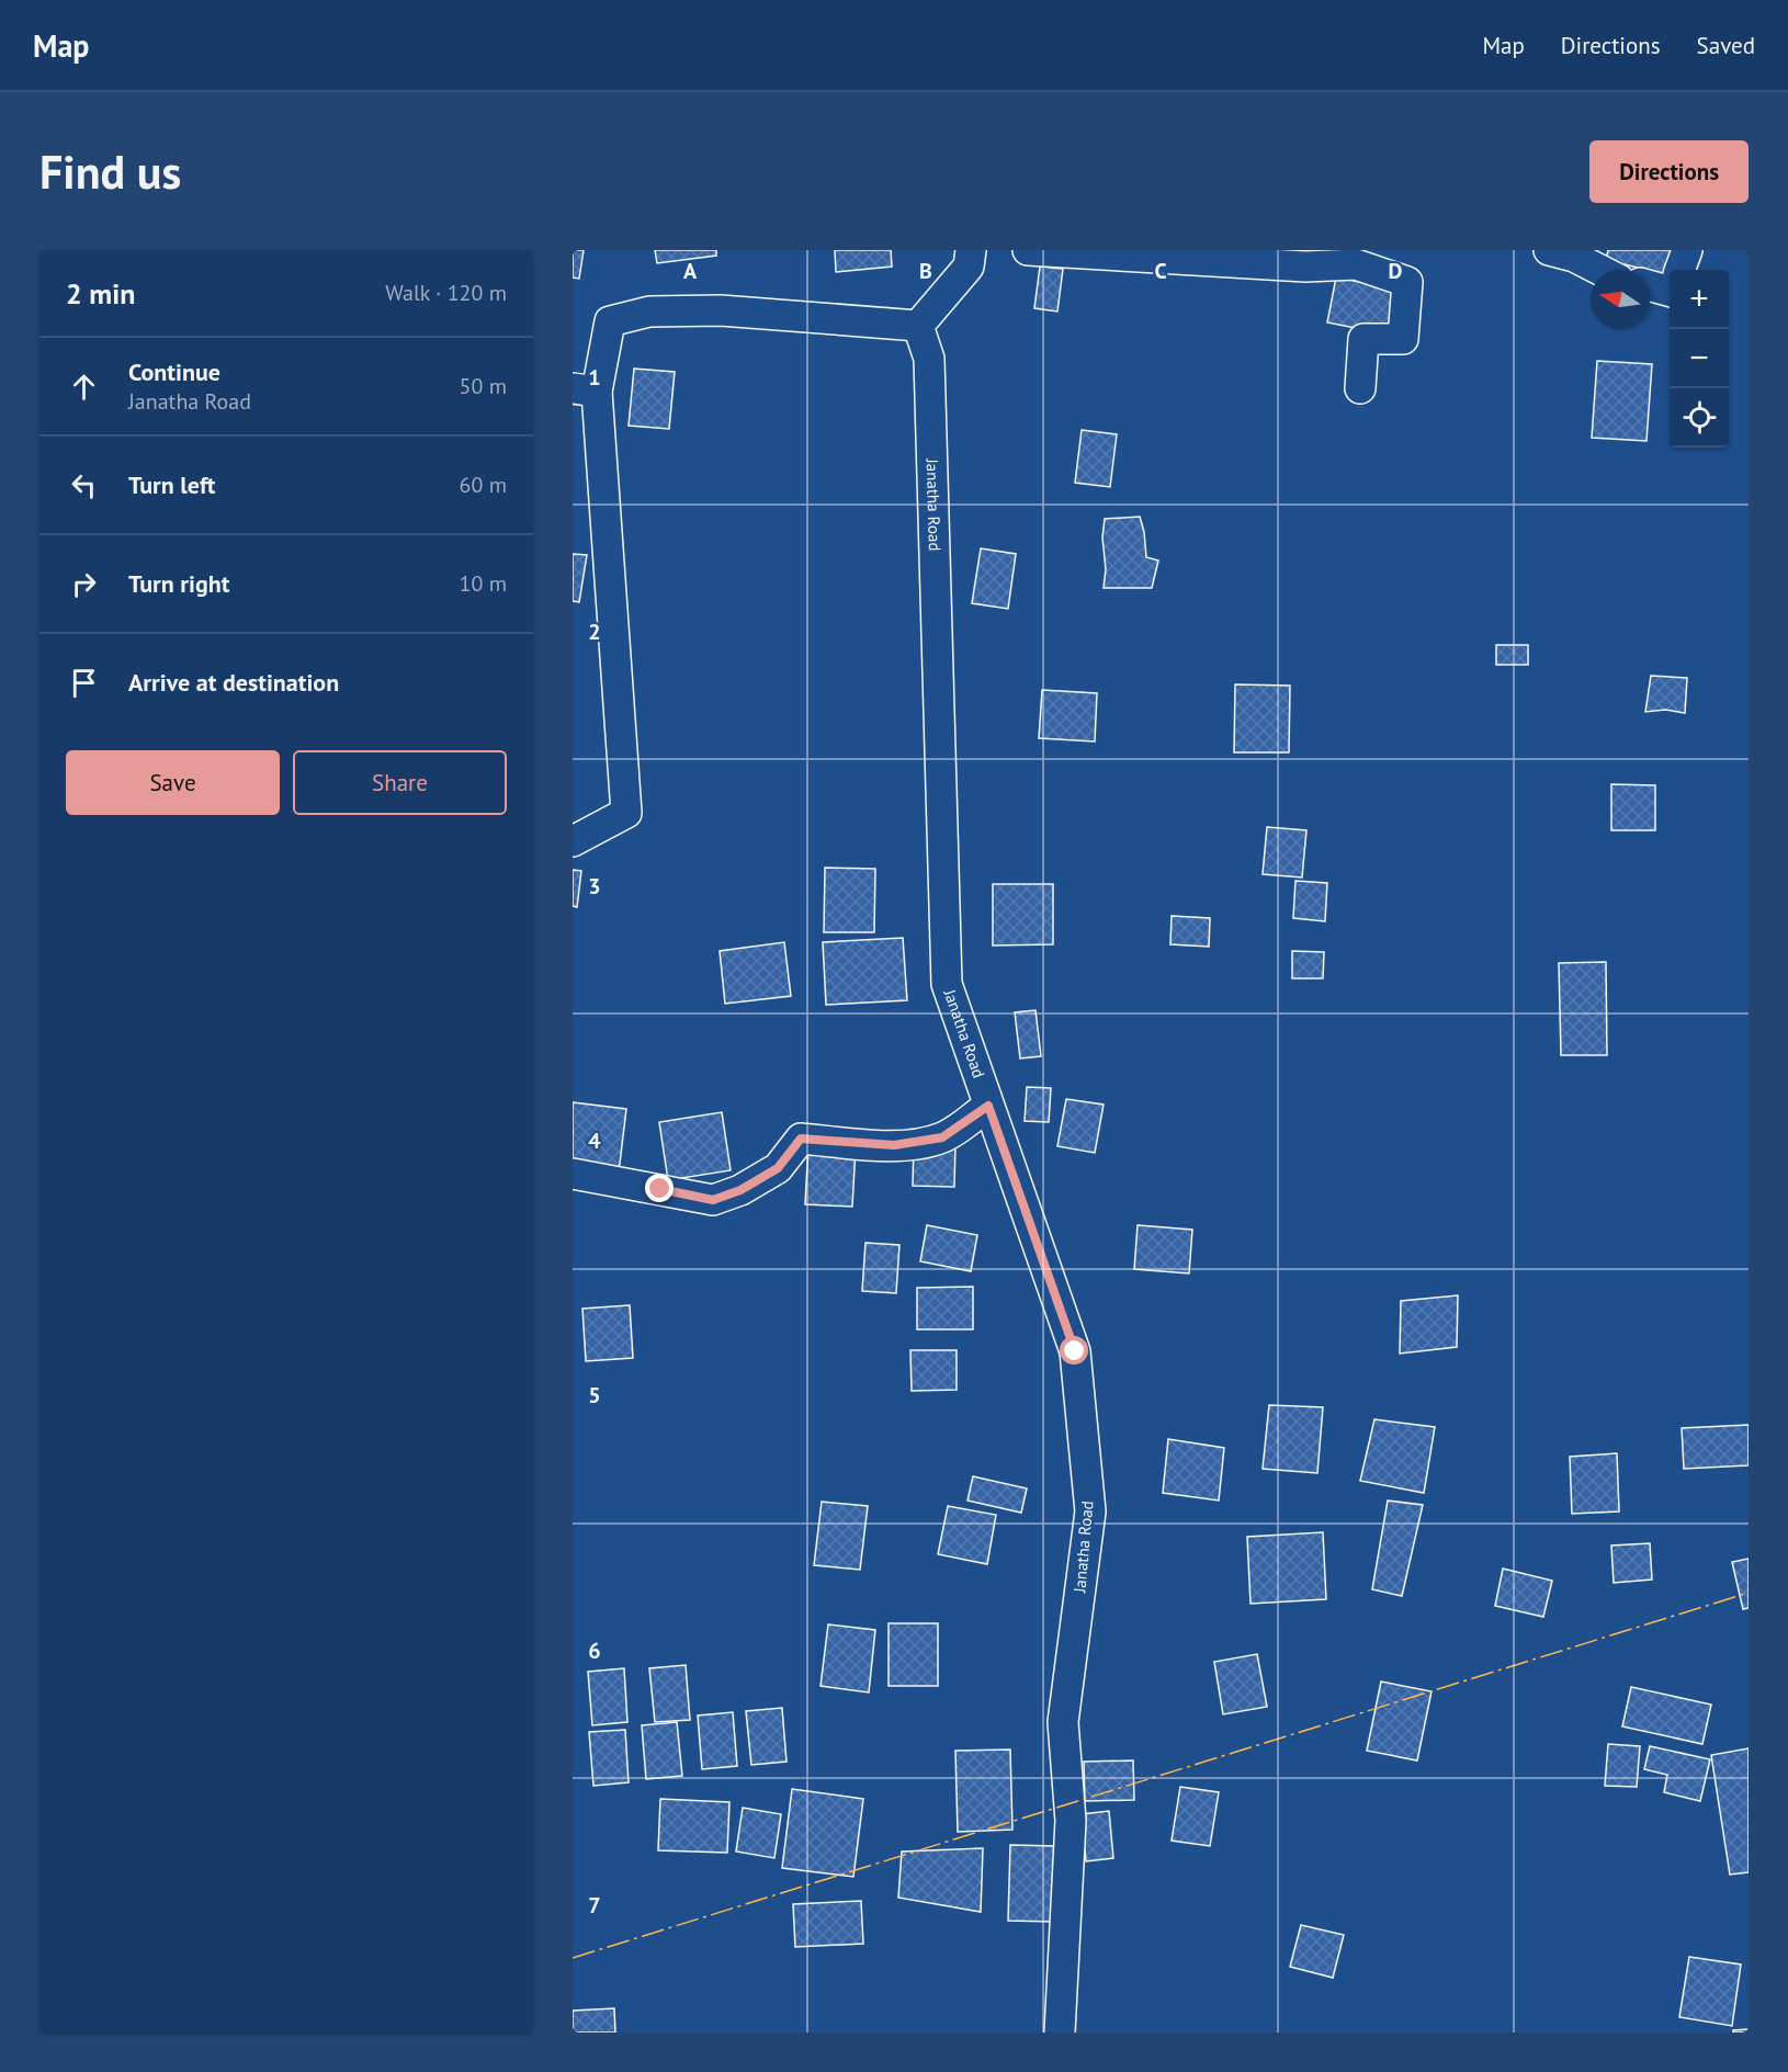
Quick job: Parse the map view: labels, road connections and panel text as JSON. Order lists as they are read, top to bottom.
{
  "streets": {
    "street": ["Janatha Road"]
  },
  "north": "left",
  "page": {
    "header": "Map",
    "nav": ["Map", "Directions", "Saved"],
    "buttons": [
      "Directions",
      ["Save", "Share"]
    ],
    "title": "Find us",
    "heading": ["2 min", "Walk · 120 m"],
    "map_buttons": ["+", "−"],
    "list": [
      ["Continue", "Janatha Road", "50 m"],
      ["Turn left", "60 m"],
      ["Turn right", "10 m"],
      "Arrive at destination"
    ]
  },
  "grid": {
    "columns": [
      "A",
      "B",
      "C",
      "D"
    ],
    "rows": [
      "1",
      "2",
      "3",
      "4",
      "5",
      "6",
      "7"
    ]
  }
}
